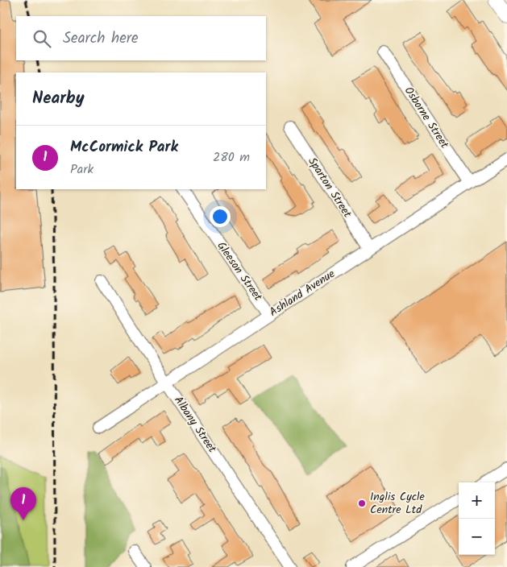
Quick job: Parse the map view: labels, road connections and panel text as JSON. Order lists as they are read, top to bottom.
{
  "streets": {
    "street": [
      "Osborne Street",
      "Sparton Street",
      "Gleeson Street",
      "Ashland Avenue",
      "Albany Street"
    ]
  },
  "crossings": [
    ["Osborne Street", "Ashland Avenue"],
    ["Sparton Street", "Ashland Avenue"],
    ["Gleeson Street", "Ashland Avenue"],
    ["Ashland Avenue", "Albany Street"]
  ],
  "places": ["Inglis Cycle Centre Ltd"],
  "page": {
    "search": "Search here",
    "heading": "Nearby",
    "list": [
      {
        "mark": "1",
        "name": "McCormick Park",
        "note": "Park",
        "value": "280 m"
      }
    ],
    "map_buttons": ["+", "−"],
    "pins": "1"
  }
}
